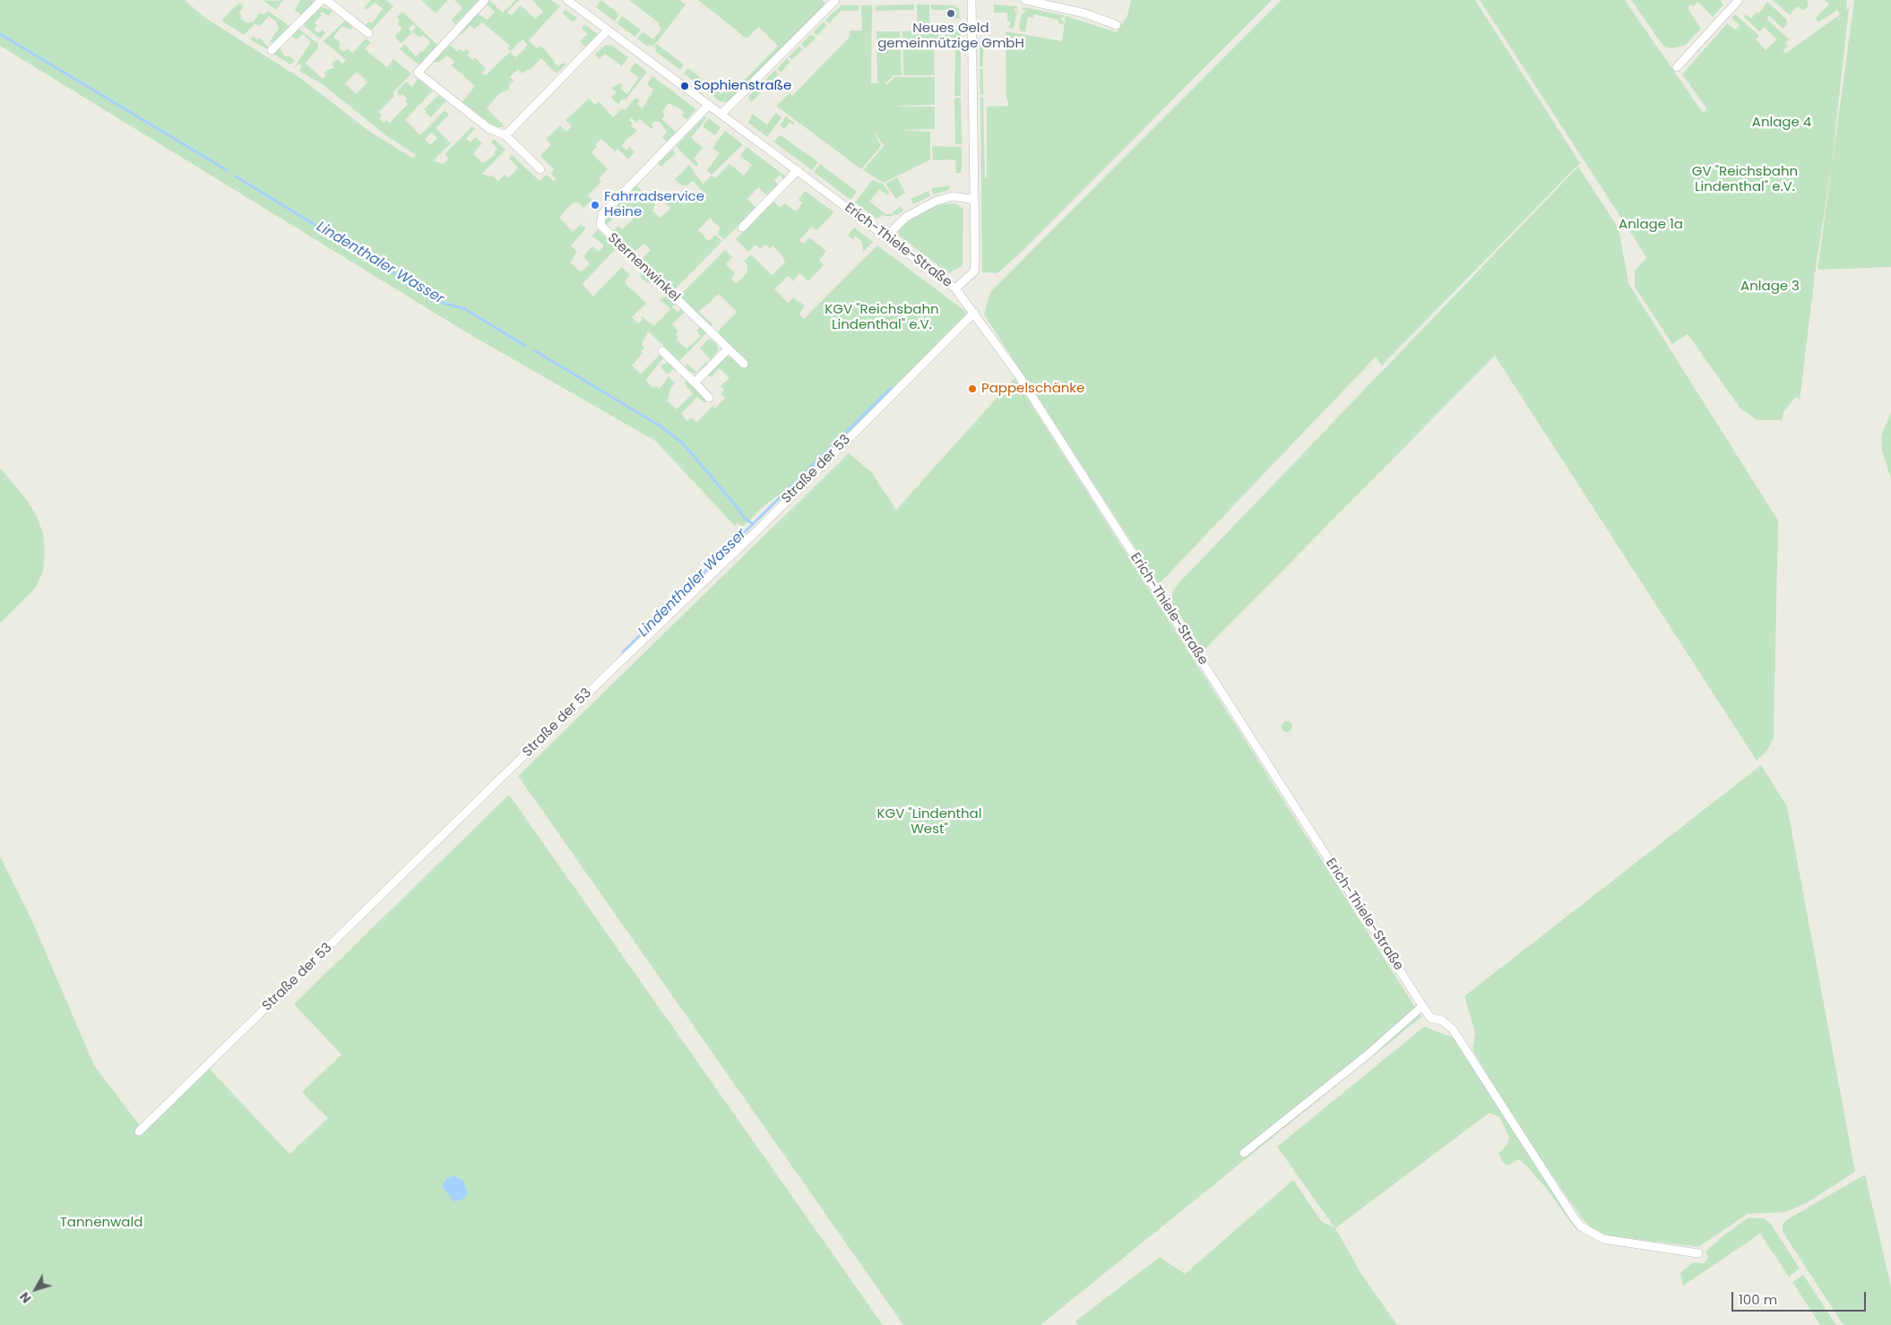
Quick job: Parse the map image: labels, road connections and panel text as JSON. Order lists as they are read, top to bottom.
{
  "streets": {
    "street": ["Erich-Thiele-Straße", "Sternenwinkel", "Straße der 53"]
  },
  "crossings": [
    ["Erich-Thiele-Straße", "Sternenwinkel"],
    ["Erich-Thiele-Straße", "Straße der 53"]
  ],
  "water": ["Lindenthaler Wasser"],
  "parks": [
    "Anlage 4",
    "GV \"Reichsbahn Lindenthal\" e.V.",
    "Anlage 1a",
    "Anlage 3",
    "KGV \"Reichsbahn Lindenthal\" e.V.",
    "KGV \"Lindenthal West\"",
    "Tannenwald"
  ],
  "places": [
    "Neues Geld gemeinnützige GmbH",
    "Sophienstraße",
    "Fahrradservice Heine",
    "Pappelschänke"
  ],
  "scale_bar": "100 m",
  "north": "bottom left"
}
